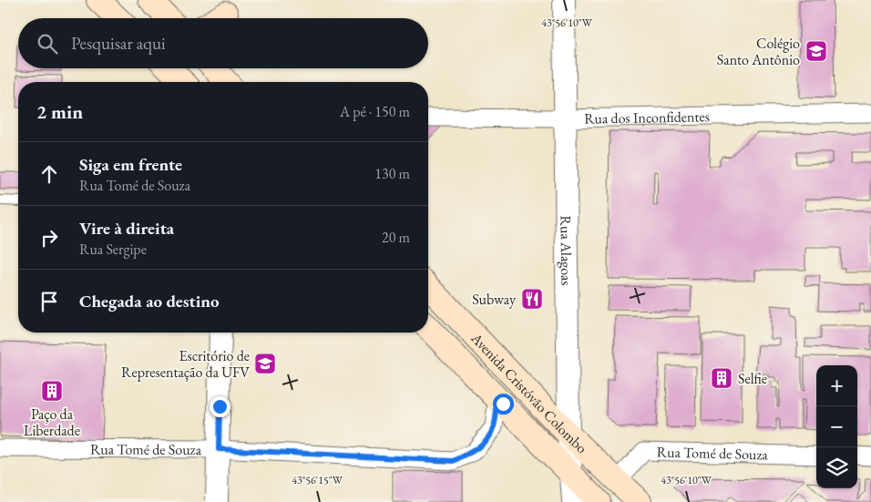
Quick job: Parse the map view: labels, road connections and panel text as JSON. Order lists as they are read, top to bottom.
{
  "streets": {
    "main road": ["Avenida Cristóvão Colombo"],
    "street": ["Rua dos Inconfidentes", "Rua Alagoas", "Rua Tomé de Souza"]
  },
  "crossings": [
    ["Rua dos Inconfidentes", "Rua Alagoas"],
    ["Rua Alagoas", "Avenida Cristóvão Colombo"],
    ["Avenida Cristóvão Colombo", "Rua Tomé de Souza"]
  ],
  "places": {
    "school or university": ["Colégio Santo Antônio", "Escritório de Representação da UFV"],
    "restaurant": ["Subway"],
    "building": ["Selfie", "Paço da Liberdade"]
  },
  "page": {
    "search": "Pesquisar aqui",
    "heading": ["2 min", "A pé · 150 m"],
    "list": [
      ["Siga em frente", "Rua Tomé de Souza", "130 m"],
      ["Vire à direita", "Rua Sergipe", "20 m"],
      "Chegada ao destino"
    ],
    "map_buttons": ["+", "−"]
  },
  "coordinates": ["43°56'10\"W", "43°56'15\"W"]
}
